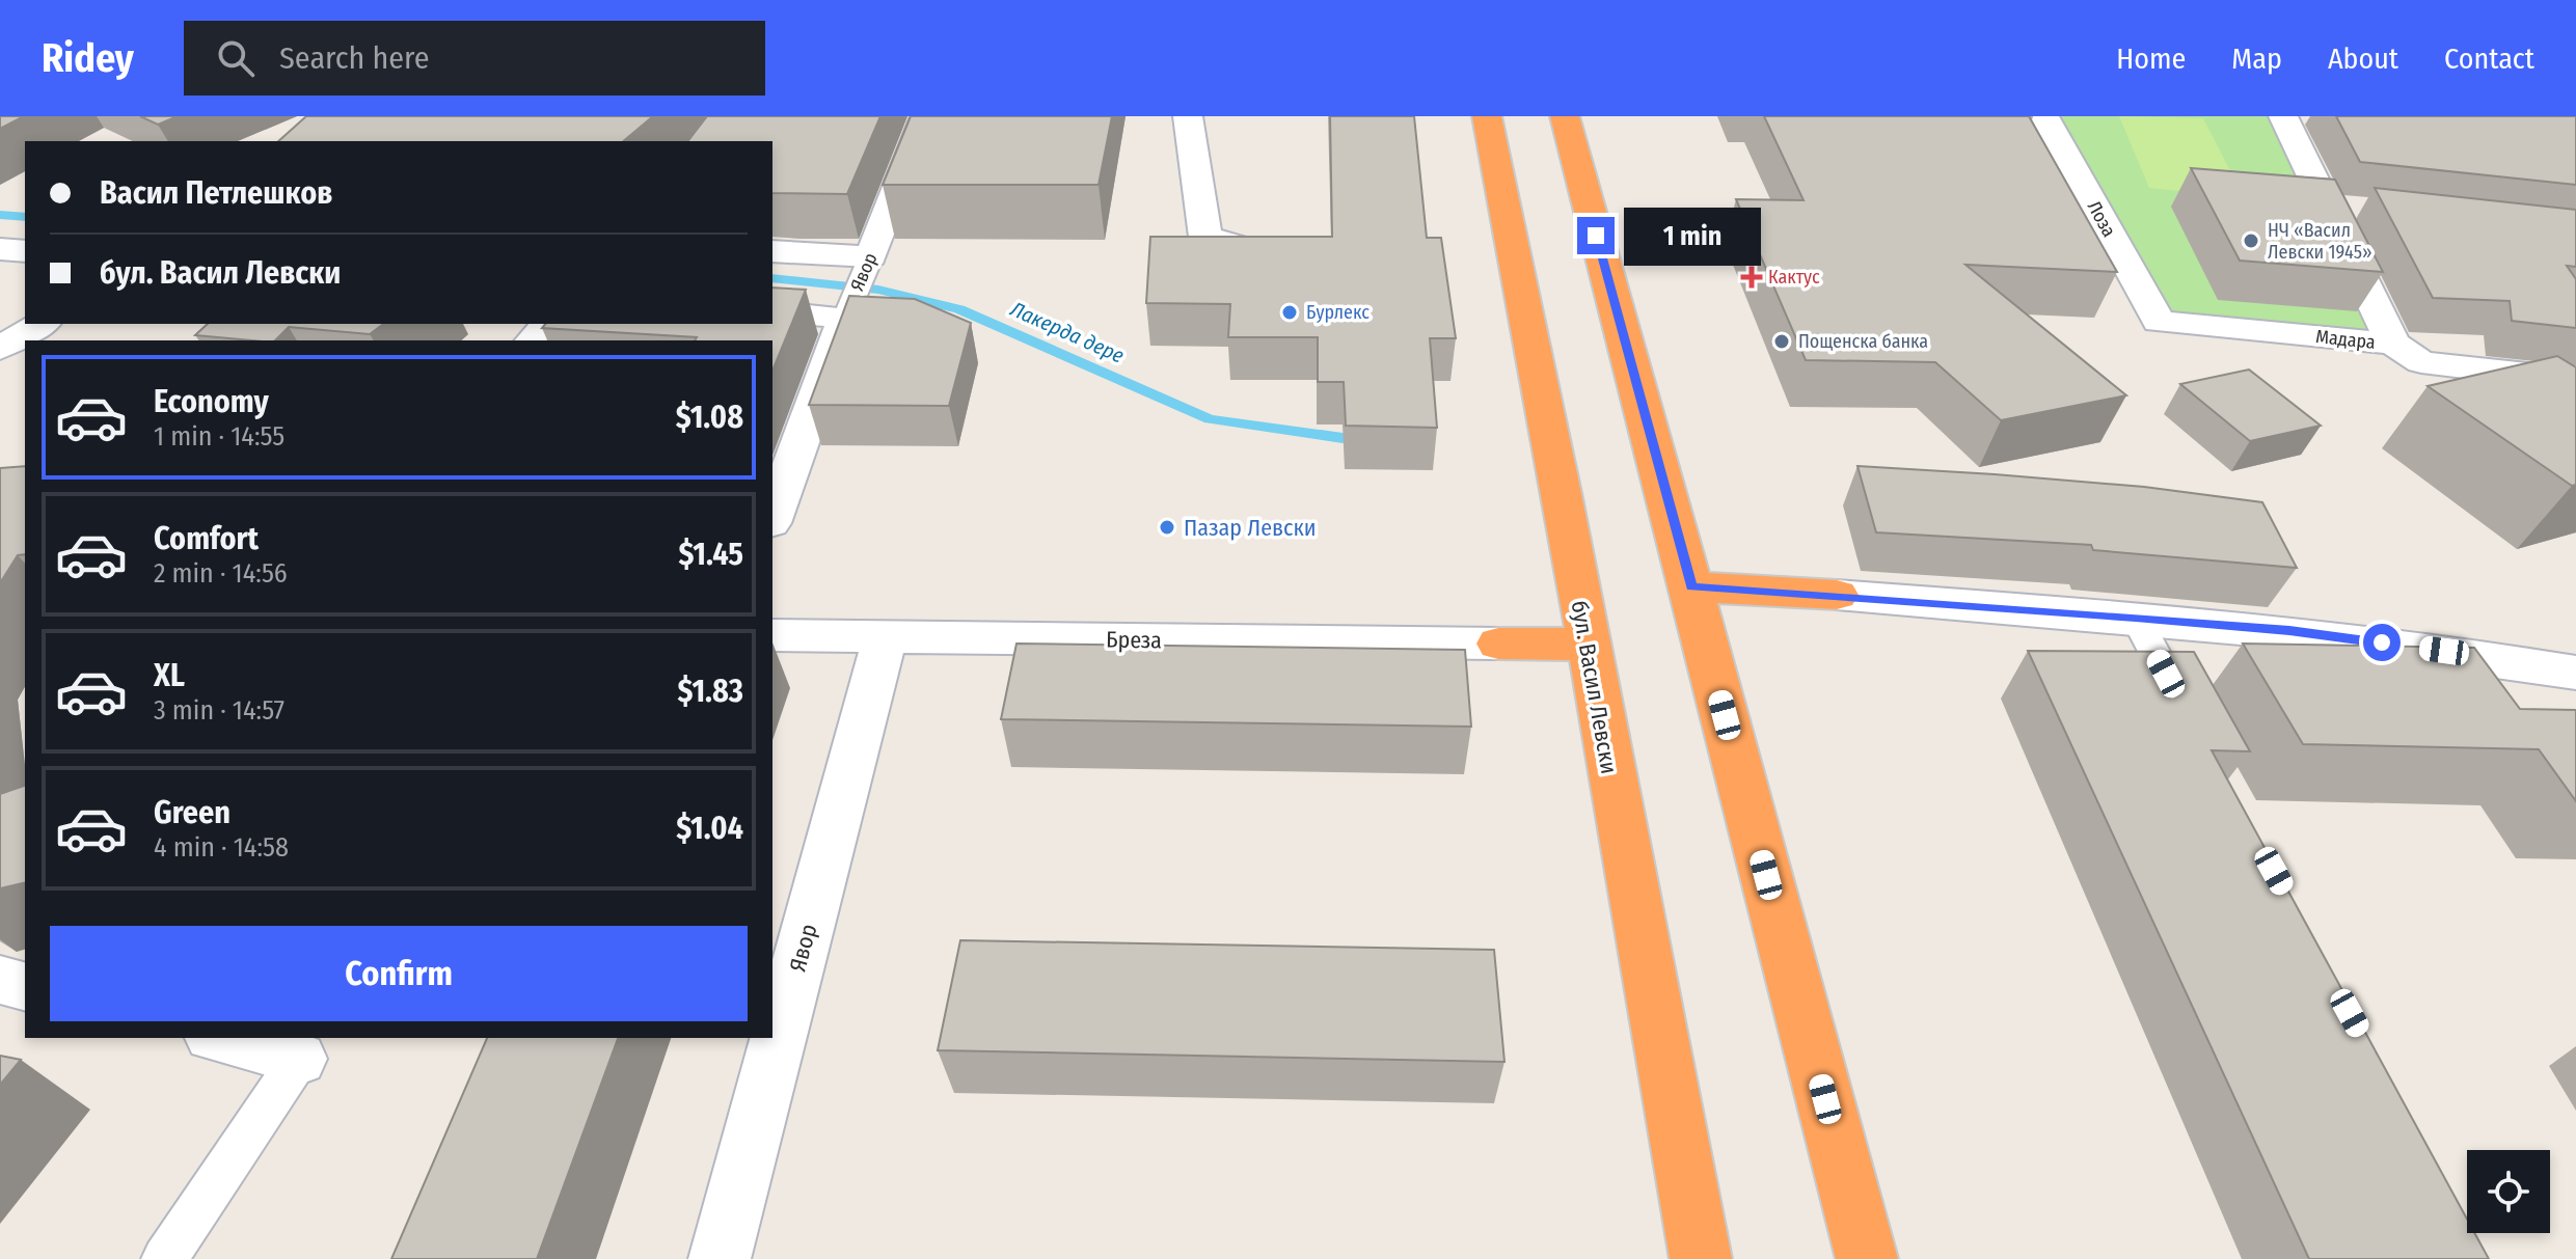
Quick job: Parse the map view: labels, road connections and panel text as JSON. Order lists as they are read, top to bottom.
{
  "streets": {
    "highway": ["бул. Васил Левски"],
    "street": [
      "Лоза",
      "Явор",
      "Мадара",
      "Бреза"
    ]
  },
  "crossings": [
    ["Лоза", "Мадара"],
    ["Явор", "Бреза"]
  ],
  "water": ["Лакерда дере"],
  "places": {
    "other": [
      "НЧ «Васил Левски 1945»",
      "Бурлекс",
      "Пощенска банка",
      "Пазар Левски"
    ],
    "health": ["Кактус"]
  },
  "page": {
    "header": "Ridey",
    "search": "Search here",
    "nav": [
      "Home",
      "Map",
      "About",
      "Contact"
    ],
    "banner": ["Васил Петлешков", "бул. Васил Левски"],
    "bubble": "1 min",
    "list": [
      {
        "name": "Economy",
        "note": "1 min · 14:55",
        "value": "$1.08"
      },
      {
        "name": "Comfort",
        "note": "2 min · 14:56",
        "value": "$1.45"
      },
      {
        "name": "XL",
        "note": "3 min · 14:57",
        "value": "$1.83"
      },
      {
        "name": "Green",
        "note": "4 min · 14:58",
        "value": "$1.04"
      }
    ],
    "buttons": "Confirm"
  }
}
